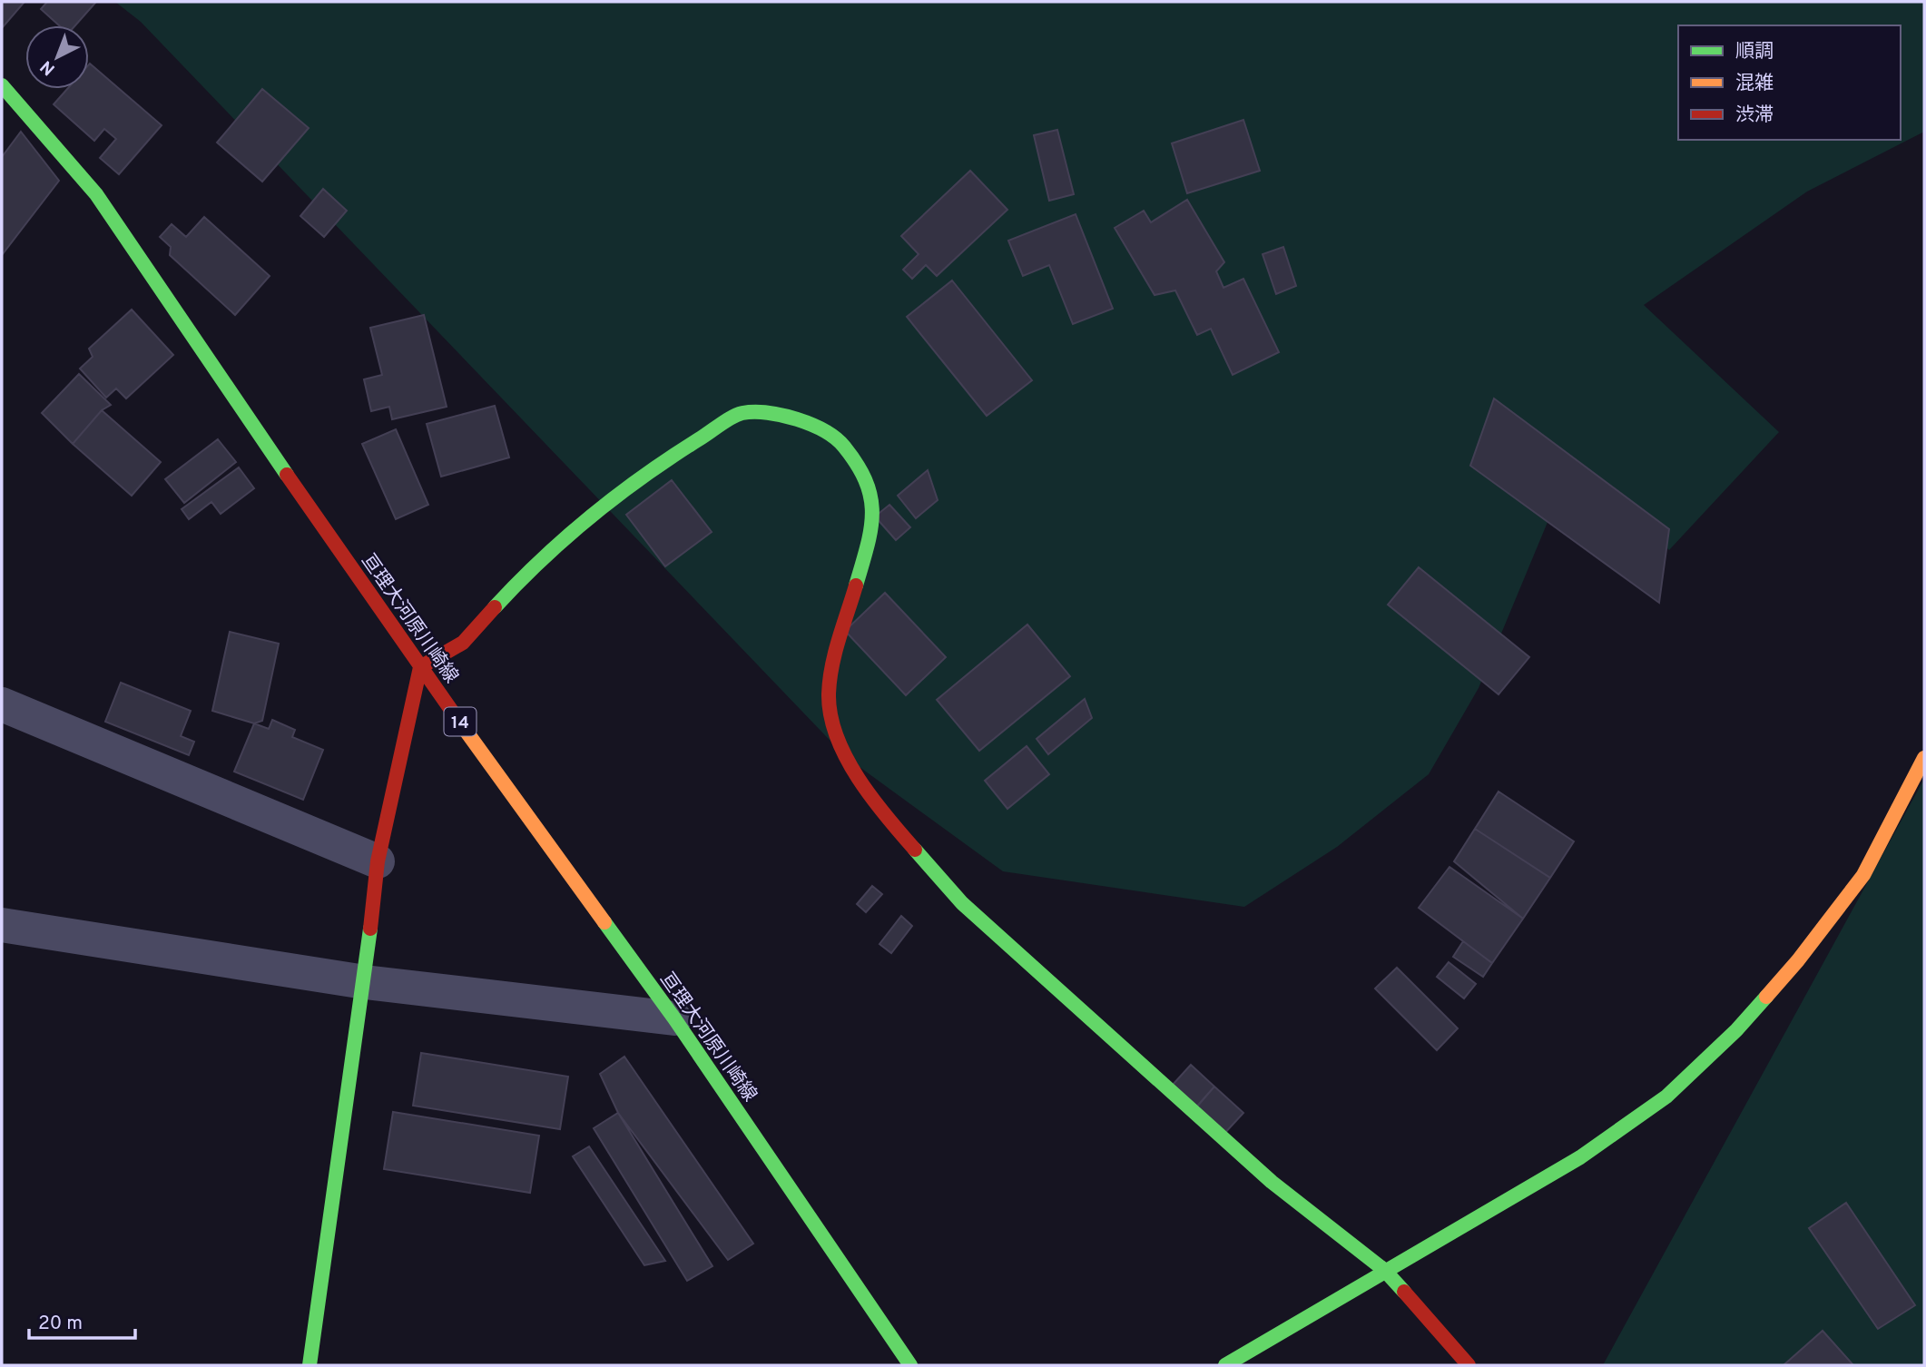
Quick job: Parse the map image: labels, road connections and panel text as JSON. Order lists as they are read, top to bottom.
{
  "streets": {
    "street": ["亘理大河原川崎線", "14"]
  },
  "legend": ["順調", "混雑", "渋滞"],
  "scale_bar": "20 m",
  "north": "bottom left"
}
